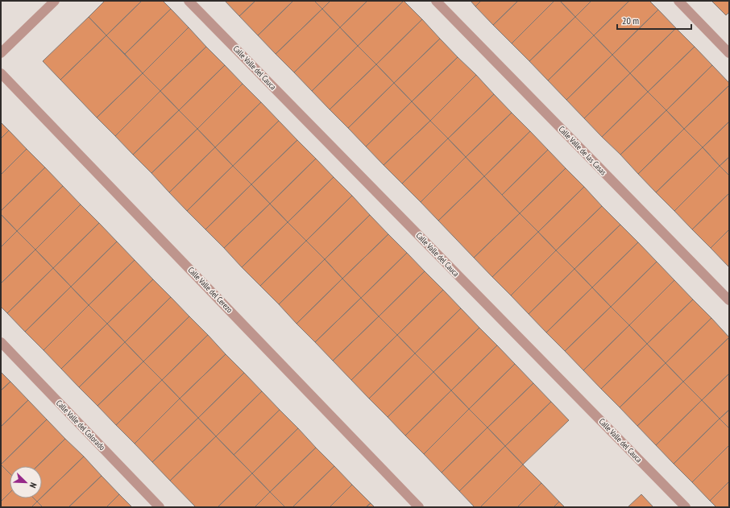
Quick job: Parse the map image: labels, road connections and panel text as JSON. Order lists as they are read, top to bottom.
{
  "streets": {
    "street": [
      "Calle Valle del Cauca",
      "Calle Valle de las Casas",
      "Calle Valle del Cerezo",
      "Calle Valle del Colorado"
    ]
  },
  "scale_bar": "20 m",
  "north": "bottom right"
}
